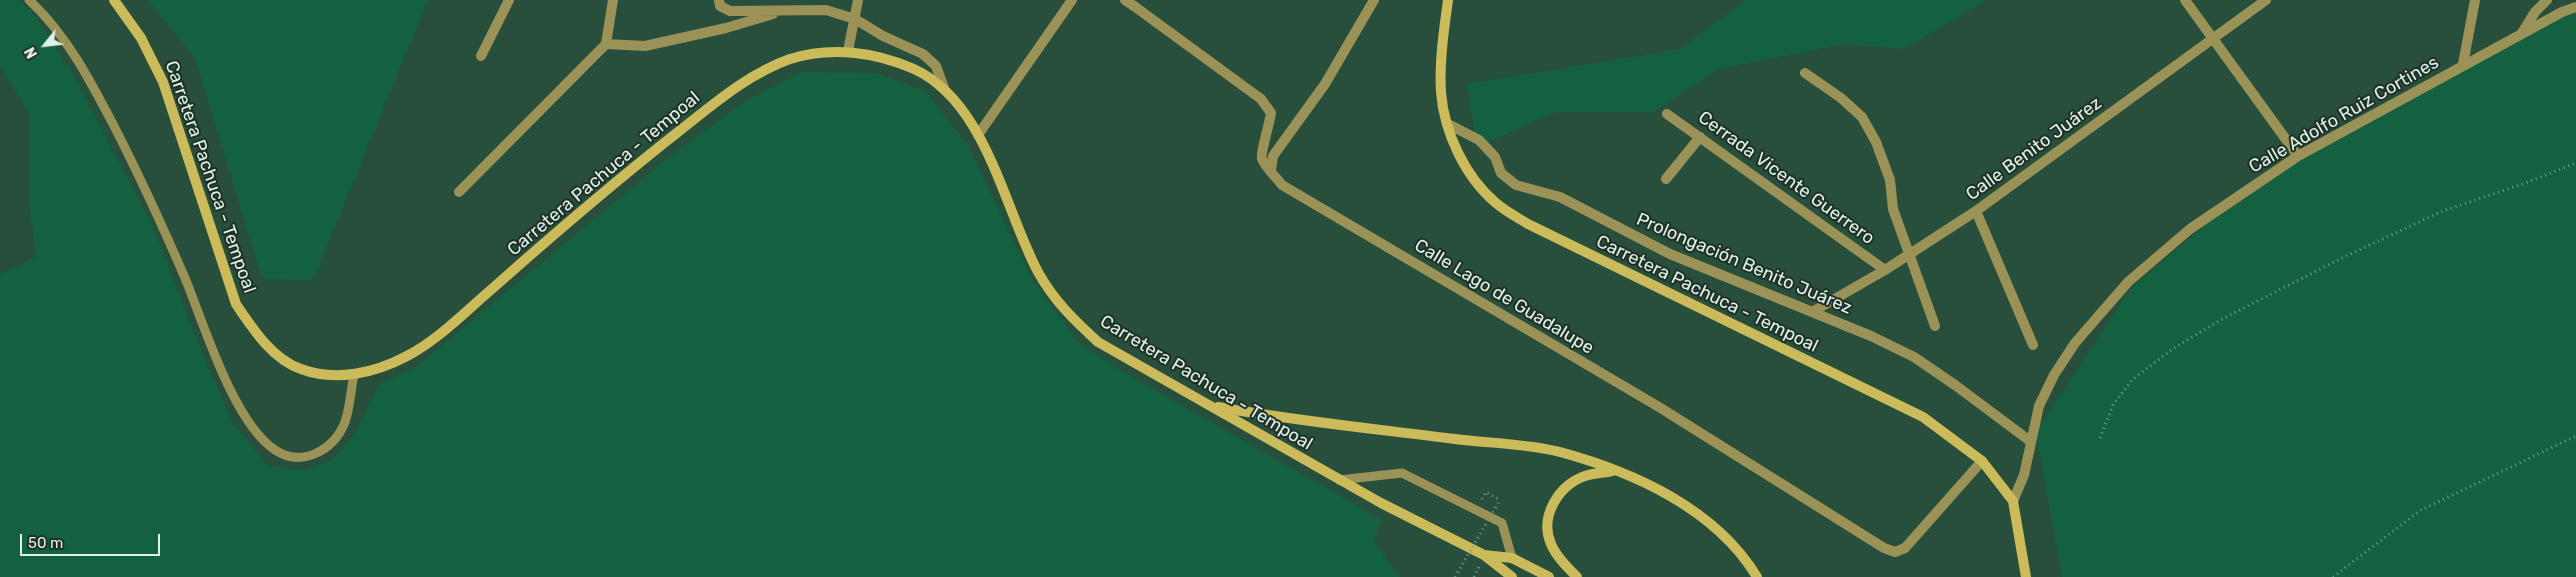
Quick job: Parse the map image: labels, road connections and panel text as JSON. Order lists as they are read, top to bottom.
{
  "streets": {
    "main road": ["Carretera Pachuca - Tempoal"],
    "street": [
      "Calle Adolfo Ruiz Cortines",
      "Calle Benito Juárez",
      "Cerrada Vicente Guerrero",
      "Prolongación Benito Juárez",
      "Calle Lago de Guadalupe"
    ]
  },
  "crossings": [
    ["Calle Adolfo Ruiz Cortines", "Carretera Pachuca - Tempoal"],
    ["Calle Adolfo Ruiz Cortines", "Prolongación Benito Juárez"],
    ["Calle Benito Juárez", "Cerrada Vicente Guerrero"],
    ["Calle Benito Juárez", "Prolongación Benito Juárez"],
    ["Carretera Pachuca - Tempoal", "Prolongación Benito Juárez"],
    ["Carretera Pachuca - Tempoal", "Calle Lago de Guadalupe"]
  ],
  "scale_bar": "50 m",
  "north": "bottom left"
}
